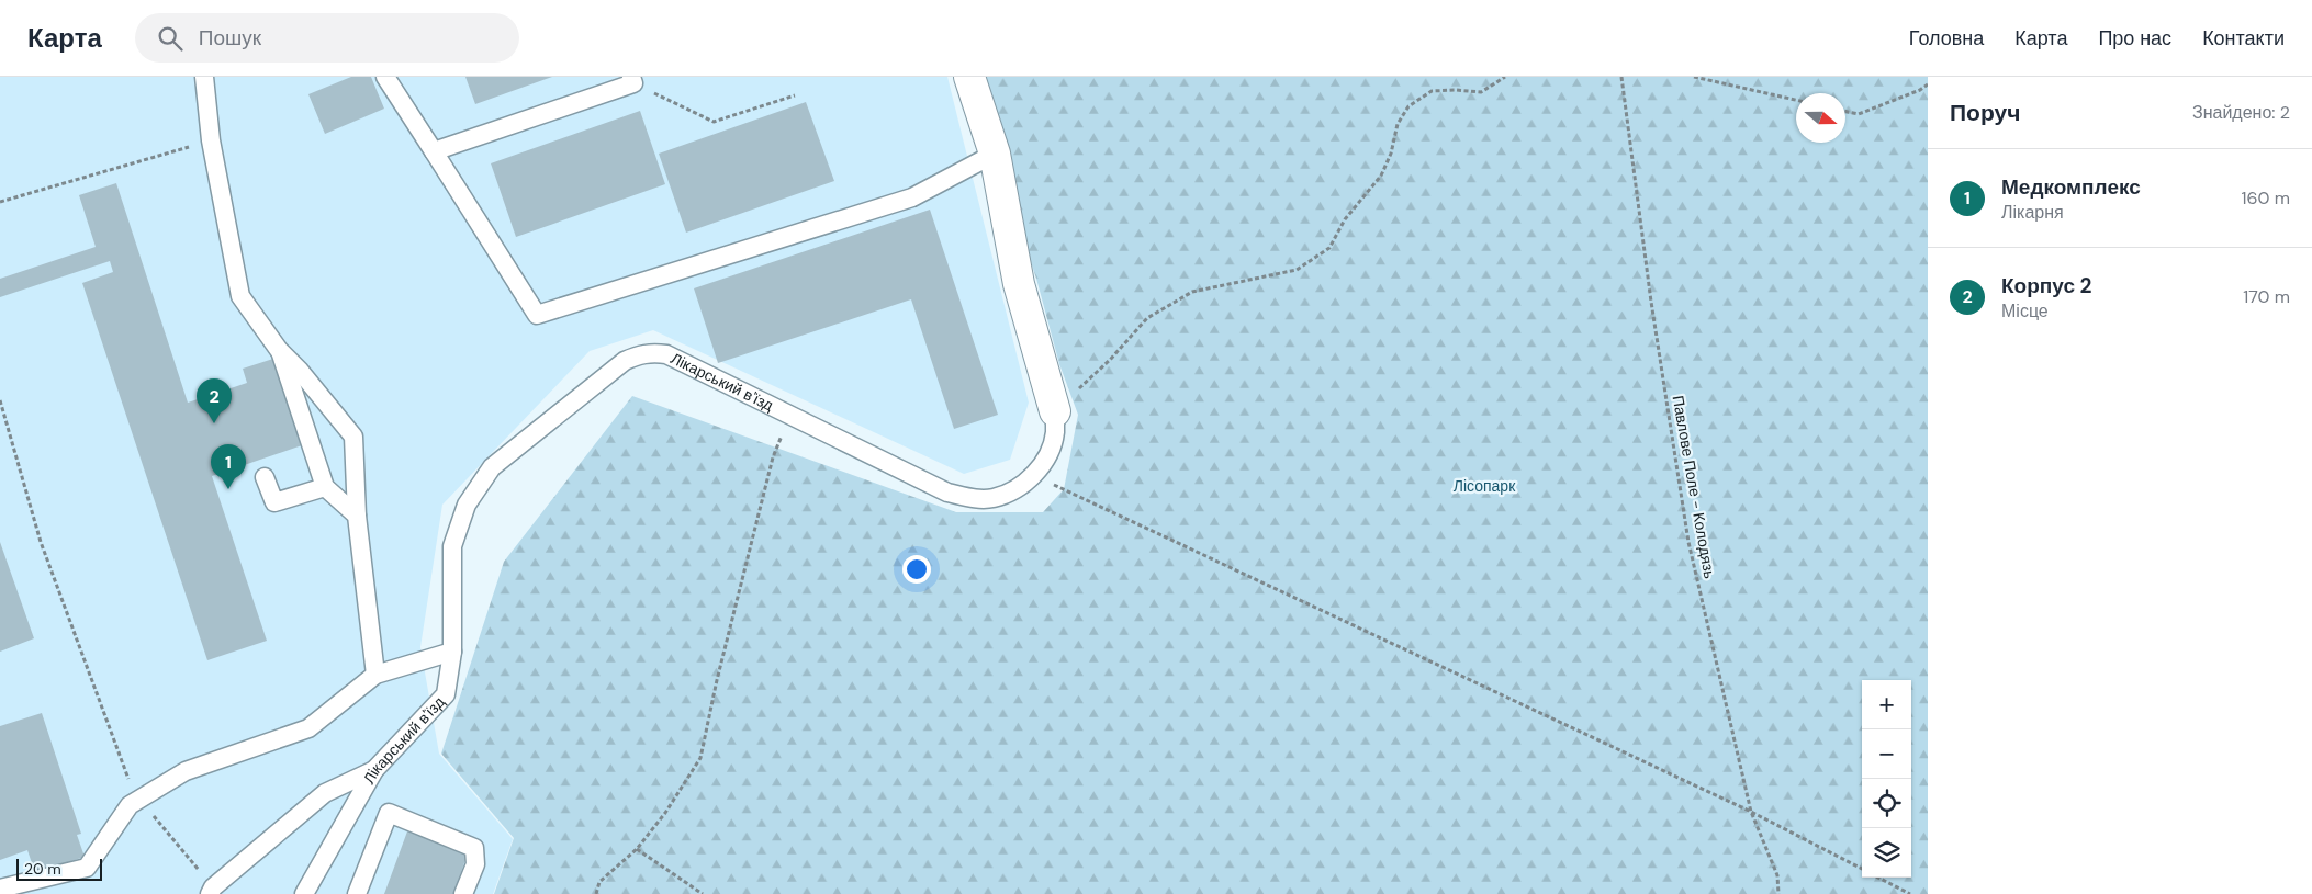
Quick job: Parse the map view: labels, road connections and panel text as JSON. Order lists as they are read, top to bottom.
{
  "streets": {
    "street": ["Лікарський в'їзд"],
    "path": ["Павлове Поле - Колодязь"]
  },
  "parks": ["Лісопарк"],
  "scale_bar": "20 m",
  "north": "right",
  "page": {
    "header": "Карта",
    "search": "Пошук",
    "nav": [
      "Головна",
      "Карта",
      "Про нас",
      "Контакти"
    ],
    "heading": ["Поруч", "Знайдено: 2"],
    "list": [
      {
        "mark": "1",
        "name": "Медкомплекс",
        "note": "Лікарня",
        "value": "160 m"
      },
      {
        "mark": "2",
        "name": "Корпус 2",
        "note": "Місце",
        "value": "170 m"
      }
    ],
    "pins": ["2", "1"],
    "map_buttons": ["+", "−"],
    "scale": "20 m"
  }
}
